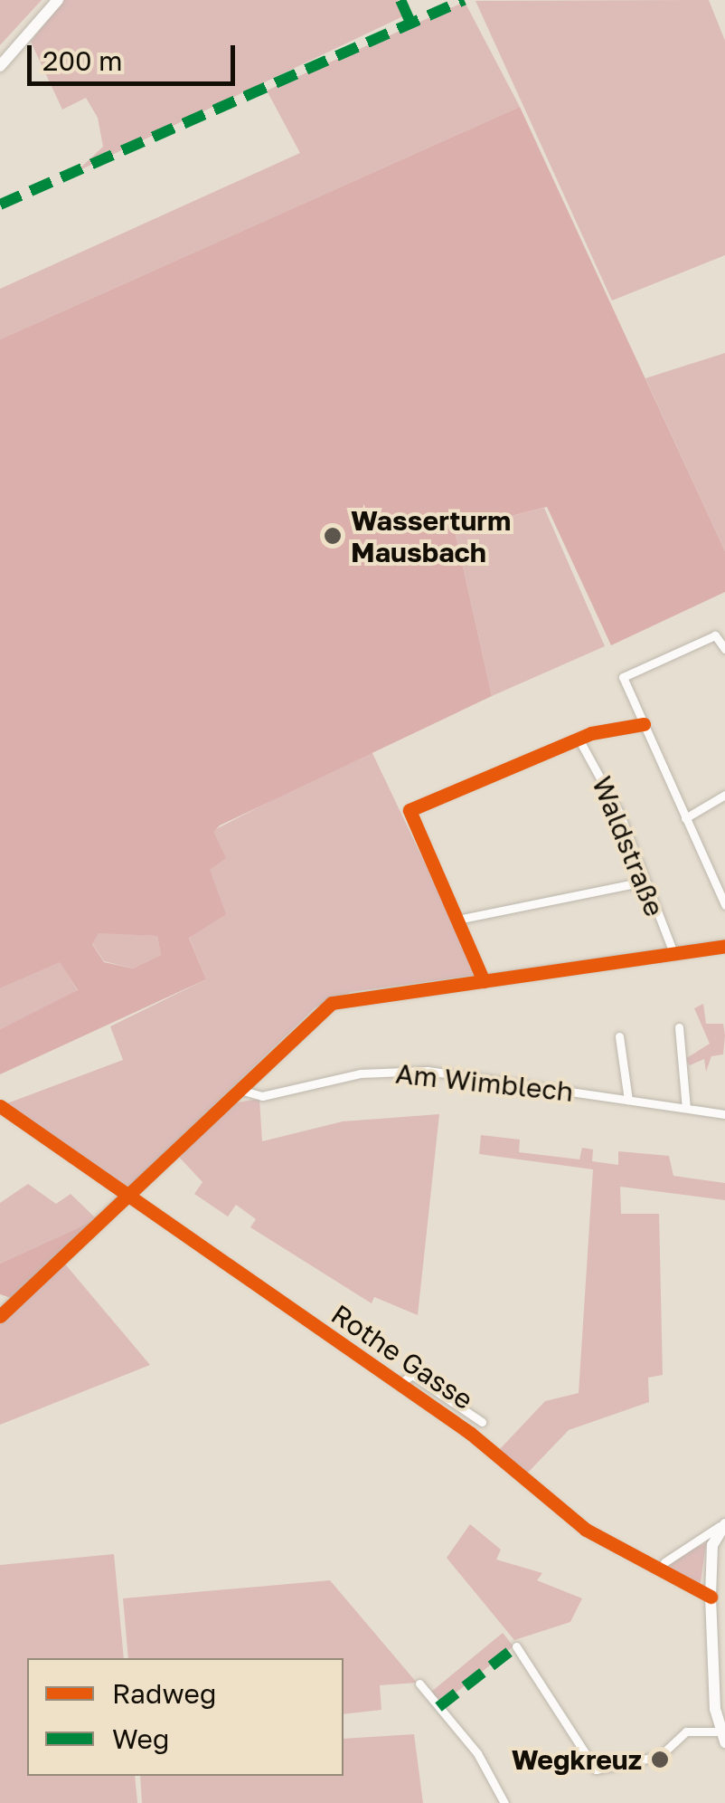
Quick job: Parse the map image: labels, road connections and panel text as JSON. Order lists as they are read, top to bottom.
{
  "streets": {
    "street": ["Waldstraße", "Am Wimblech", "Rothe Gasse"]
  },
  "places": ["Wasserturm Mausbach", "Wegkreuz"],
  "legend": ["Radweg", "Weg"],
  "scale_bar": "200 m"
}
